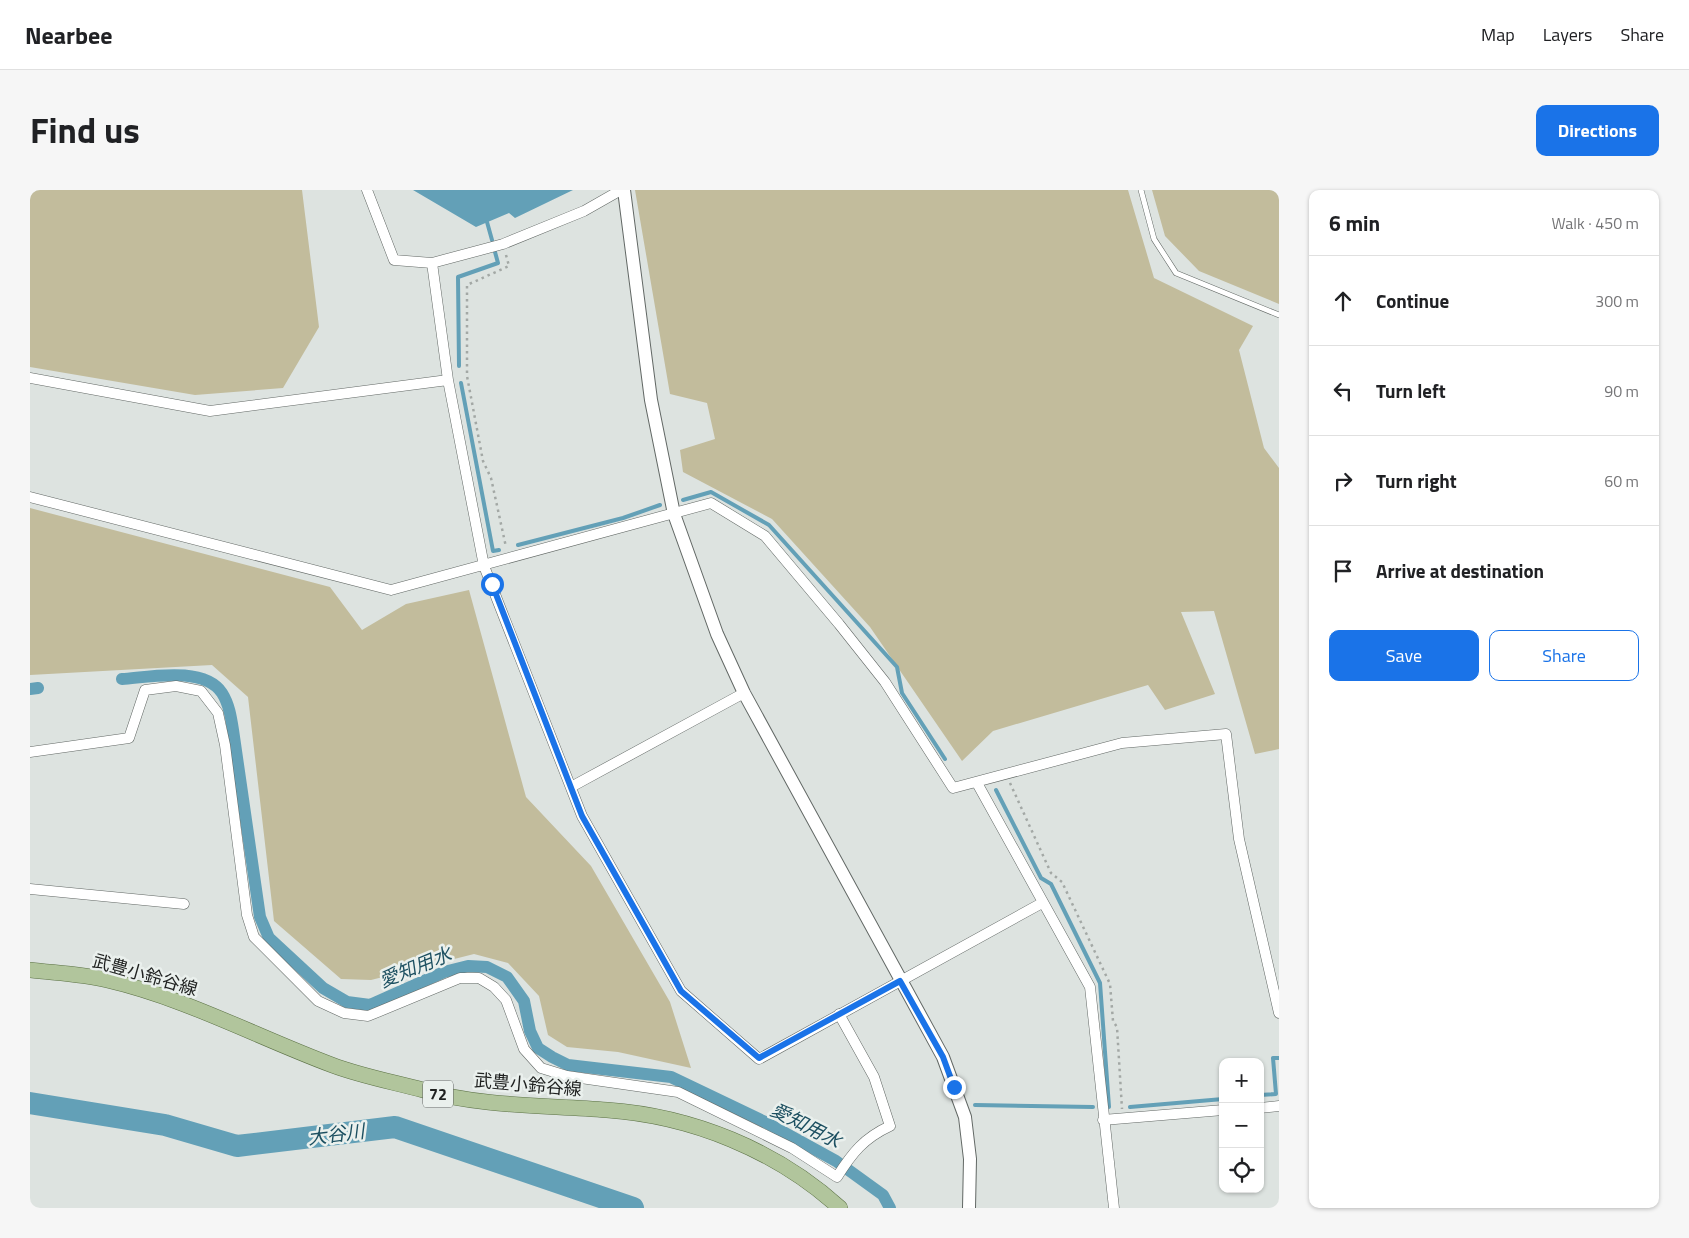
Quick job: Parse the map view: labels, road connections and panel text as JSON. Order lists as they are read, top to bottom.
{
  "streets": {
    "main road": ["武豊小鈴谷線", "72"]
  },
  "water": ["愛知用水", "大谷川"],
  "page": {
    "header": "Nearbee",
    "nav": ["Map", "Layers", "Share"],
    "title": "Find us",
    "buttons": [
      "Directions",
      ["Save", "Share"]
    ],
    "heading": ["6 min", "Walk · 450 m"],
    "list": [
      ["Continue", "300 m"],
      ["Turn left", "90 m"],
      ["Turn right", "60 m"],
      "Arrive at destination"
    ],
    "map_buttons": ["+", "−"]
  }
}
